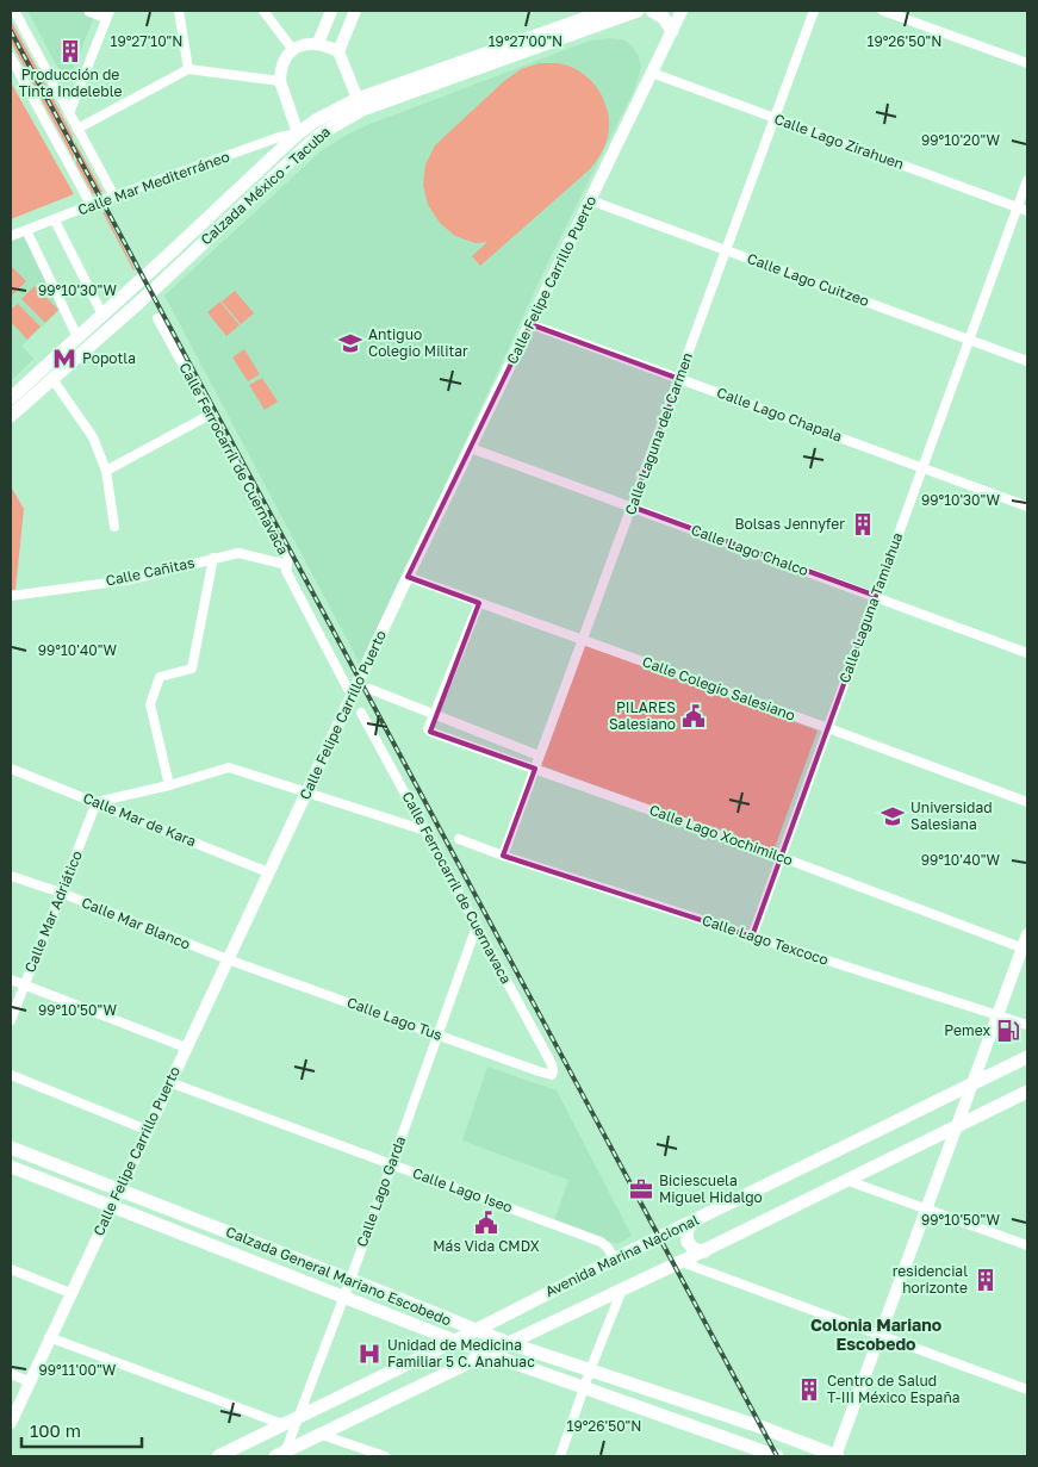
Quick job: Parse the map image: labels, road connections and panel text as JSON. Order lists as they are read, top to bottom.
{
  "streets": {
    "main road": ["Calzada México - Tacuba", "Avenida Marina Nacional", "Calzada General Mariano Escobedo"],
    "street": [
      "Calle Lago Zirahuen",
      "Calle Mar Mediterráneo",
      "Calle Felipe Carrillo Puerto",
      "Calle Lago Cuitzeo",
      "Calle Lago Chapala",
      "Calle Laguna del Carmen",
      "Calle Ferrocarril de Cuernavaca",
      "Calle Lago Chalco",
      "Calle Cañitas",
      "Calle Laguna Tamiahua",
      "Calle Colegio Salesiano",
      "Calle Mar de Kara",
      "Calle Lago Xochimilco",
      "Calle Mar Adriático",
      "Calle Mar Blanco",
      "Calle Lago Texcoco",
      "Calle Lago Tus",
      "Calle Lago Iseo",
      "Calle Lago Garda"
    ]
  },
  "crossings": [
    ["Calle Lago Zirahuen", "Calle Felipe Carrillo Puerto"],
    ["Calle Lago Zirahuen", "Calle Laguna del Carmen"],
    ["Calle Lago Zirahuen", "Calle Laguna Tamiahua"],
    ["Calle Mar Mediterráneo", "Calzada México - Tacuba"],
    ["Calle Felipe Carrillo Puerto", "Calle Lago Cuitzeo"],
    ["Calle Felipe Carrillo Puerto", "Calle Lago Chapala"],
    ["Calle Felipe Carrillo Puerto", "Calle Ferrocarril de Cuernavaca"],
    ["Calle Felipe Carrillo Puerto", "Calle Lago Chalco"],
    ["Calle Felipe Carrillo Puerto", "Calle Colegio Salesiano"],
    ["Calle Felipe Carrillo Puerto", "Calle Mar de Kara"],
    ["Calle Felipe Carrillo Puerto", "Calle Mar Blanco"],
    ["Calle Felipe Carrillo Puerto", "Calle Lago Tus"],
    ["Calle Felipe Carrillo Puerto", "Calle Lago Iseo"],
    ["Calle Felipe Carrillo Puerto", "Calzada General Mariano Escobedo"],
    ["Calle Lago Cuitzeo", "Calle Laguna del Carmen"],
    ["Calle Lago Cuitzeo", "Calle Laguna Tamiahua"],
    ["Calle Lago Chapala", "Calle Laguna del Carmen"],
    ["Calle Lago Chapala", "Calle Laguna Tamiahua"],
    ["Calle Laguna del Carmen", "Calle Lago Chalco"],
    ["Calle Laguna del Carmen", "Calle Colegio Salesiano"],
    ["Calle Laguna del Carmen", "Calle Lago Xochimilco"],
    ["Calle Laguna del Carmen", "Calle Lago Texcoco"],
    ["Calle Ferrocarril de Cuernavaca", "Calle Cañitas"],
    ["Calle Ferrocarril de Cuernavaca", "Calle Lago Tus"],
    ["Calle Ferrocarril de Cuernavaca", "Calle Lago Garda"],
    ["Calle Lago Chalco", "Calle Laguna Tamiahua"],
    ["Calle Laguna Tamiahua", "Calle Colegio Salesiano"],
    ["Calle Laguna Tamiahua", "Calle Lago Xochimilco"],
    ["Calle Laguna Tamiahua", "Calle Lago Texcoco"],
    ["Calle Mar de Kara", "Calle Mar Adriático"],
    ["Calle Mar Adriático", "Calle Mar Blanco"],
    ["Calle Mar Blanco", "Calle Lago Tus"],
    ["Calle Lago Tus", "Calle Lago Garda"],
    ["Calle Lago Iseo", "Calle Lago Garda"],
    ["Calle Lago Iseo", "Avenida Marina Nacional"],
    ["Calle Lago Garda", "Avenida Marina Nacional"],
    ["Calle Lago Garda", "Calzada General Mariano Escobedo"],
    ["Avenida Marina Nacional", "Calzada General Mariano Escobedo"]
  ],
  "districts": ["Colonia Mariano Escobedo"],
  "places": {
    "building": [
      "Producción de Tinta Indeleble",
      "Bolsas Jennyfer",
      "residencial horizonte",
      "Centro de Salud T-III México España"
    ],
    "school or university": ["Antiguo Colegio Militar", "Universidad Salesiana"],
    "metro station": ["Popotla"],
    "public building": ["PILARES Salesiano", "Más Vida CMDX"],
    "fuel station": ["Pemex"],
    "office": ["Biciescuela Miguel Hidalgo"],
    "hospital": ["Unidad de Medicina Familiar 5 C. Anahuac"]
  },
  "scale_bar": "100 m",
  "coordinates": [
    "19°27'10\"N",
    "19°27'00\"N",
    "19°26'50\"N",
    "99°10'20\"W",
    "99°10'30\"W",
    "99°10'40\"W",
    "99°10'50\"W",
    "99°11'00\"W"
  ]
}
